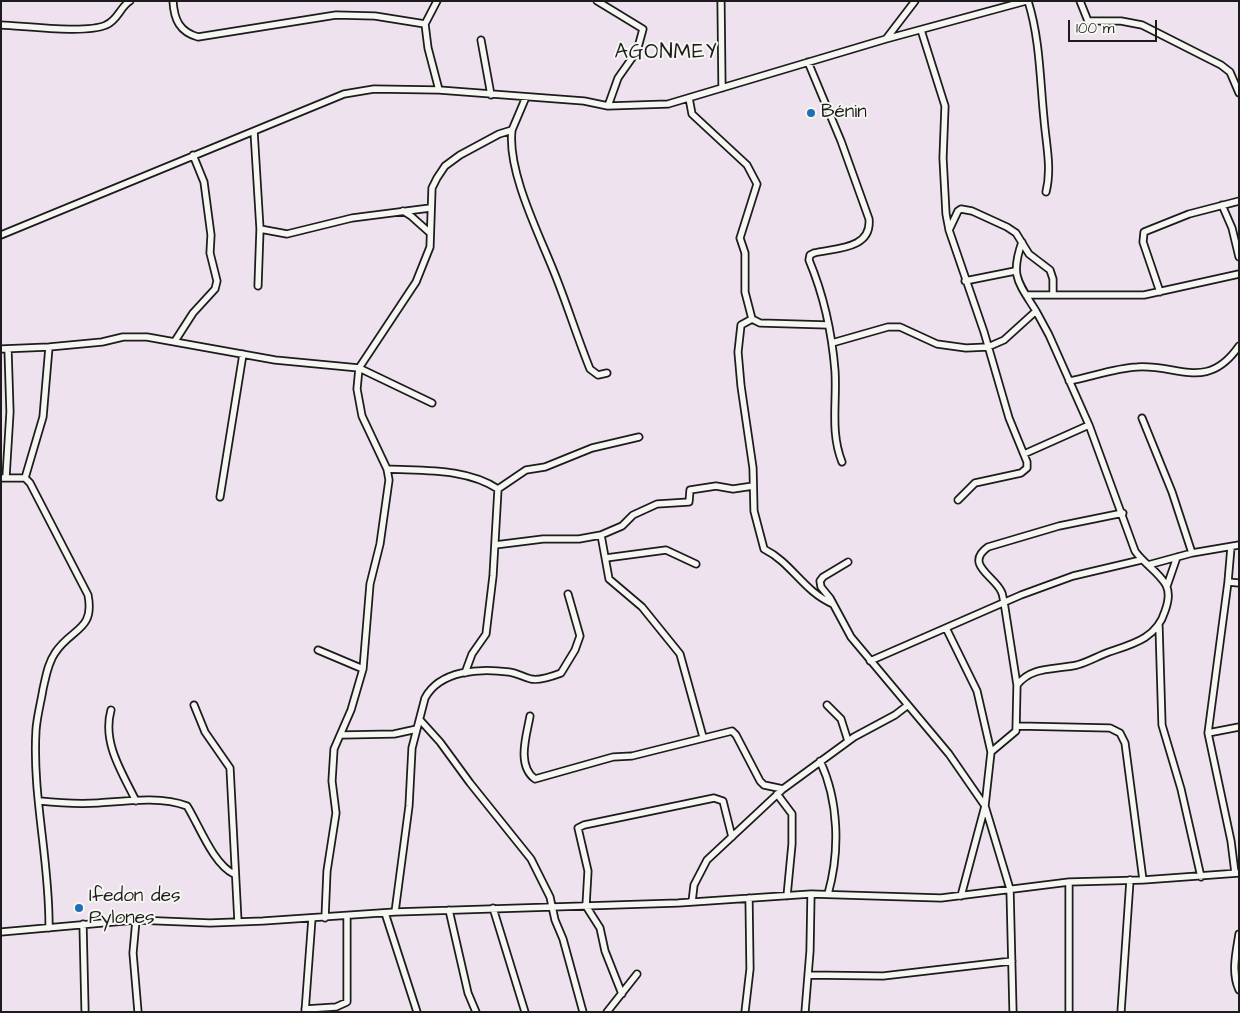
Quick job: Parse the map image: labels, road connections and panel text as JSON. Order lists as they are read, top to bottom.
{
  "districts": ["AGONMEY"],
  "places": ["Bénin", "Ifedon des Pylones"],
  "scale_bar": "100 m"
}
